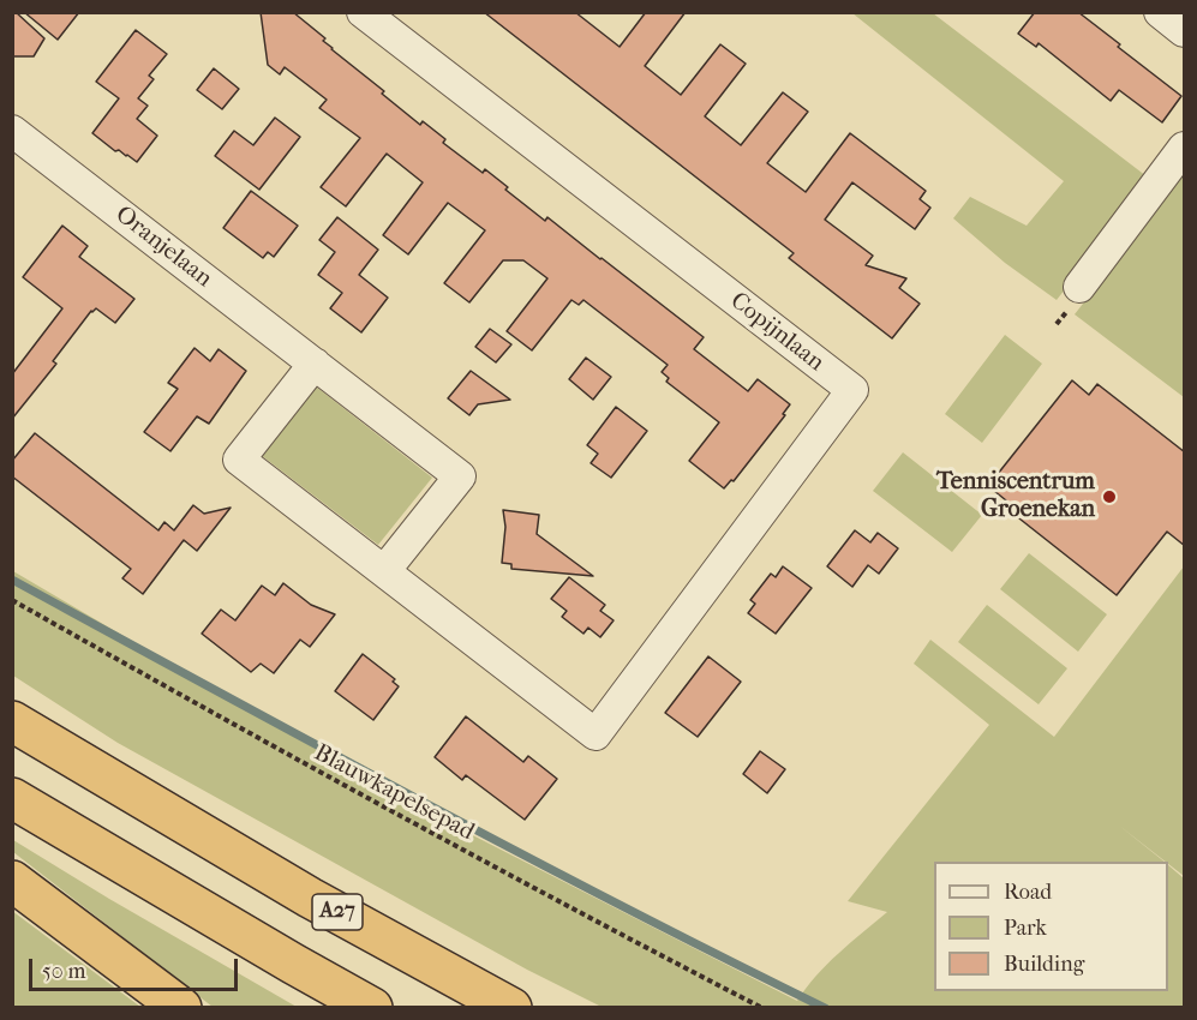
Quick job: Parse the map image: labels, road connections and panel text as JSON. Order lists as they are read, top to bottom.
{
  "streets": {
    "highway": ["A27"],
    "street": ["Oranjelaan", "Copijnlaan"],
    "path": ["Blauwkapelsepad"]
  },
  "crossings": [
    ["Oranjelaan", "Copijnlaan"]
  ],
  "places": ["Tenniscentrum Groenekan"],
  "legend": ["Road", "Park", "Building"],
  "scale_bar": "50 m"
}
